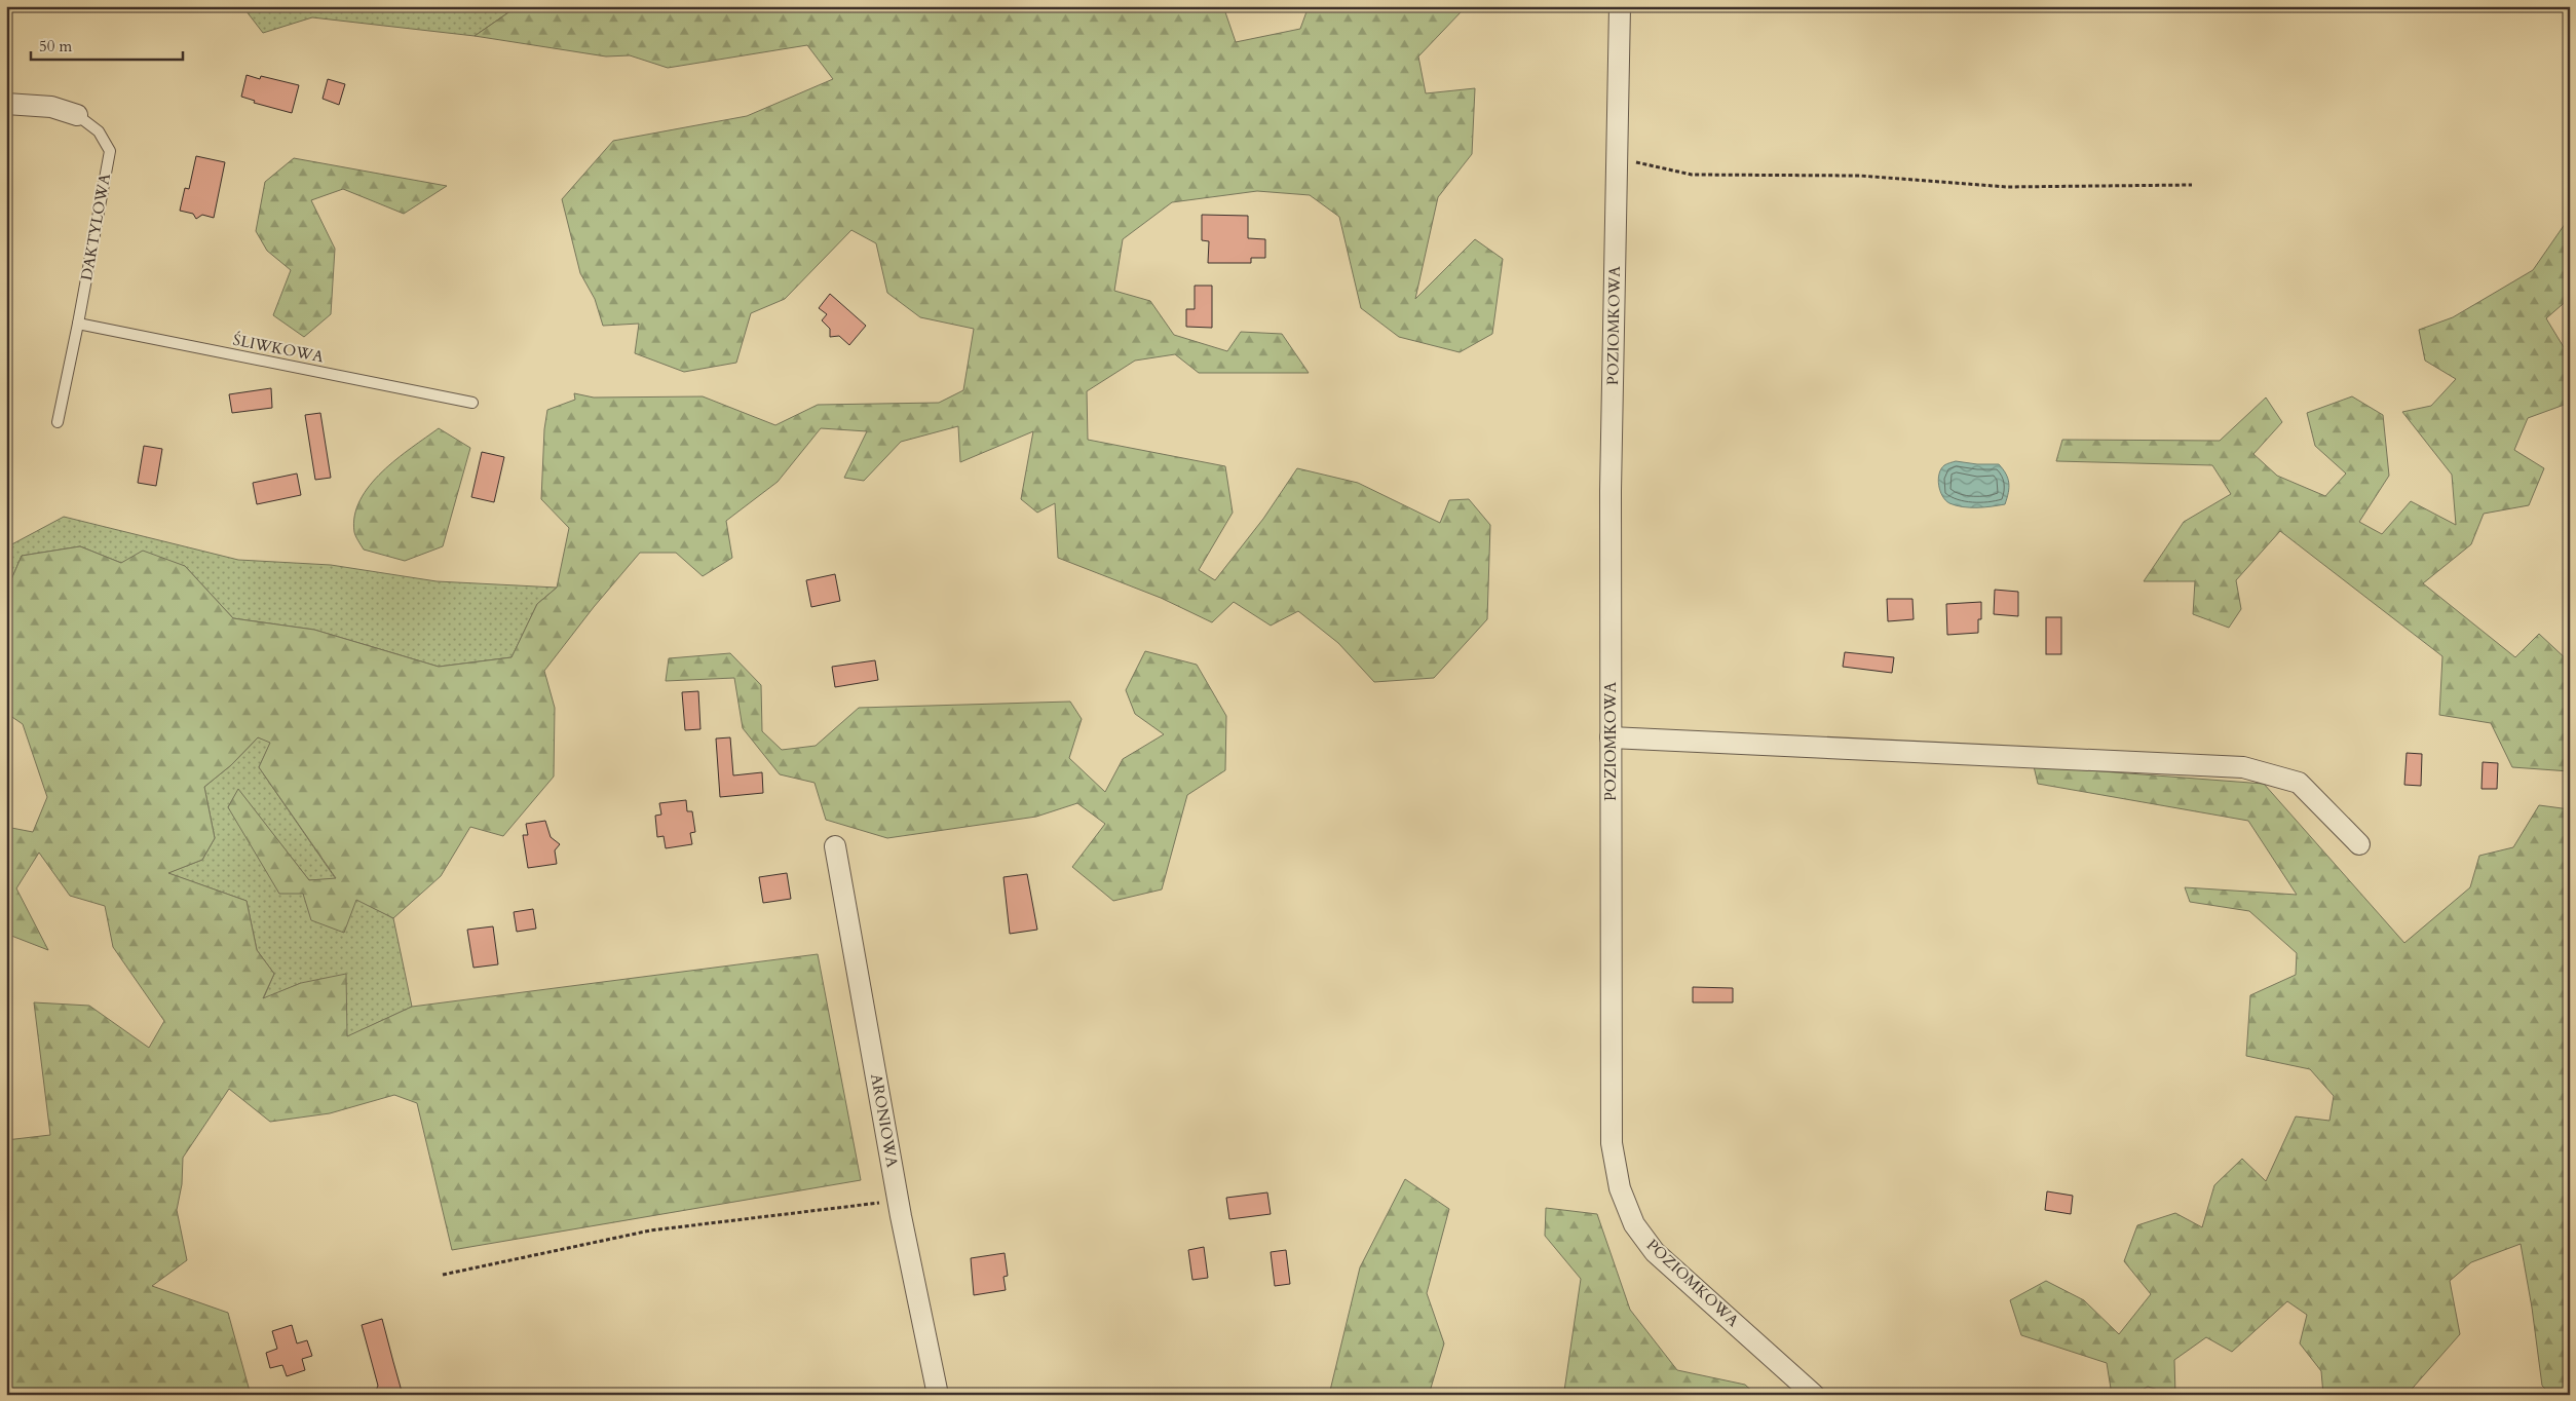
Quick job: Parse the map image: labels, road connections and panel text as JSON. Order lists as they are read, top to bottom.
{
  "streets": {
    "street": ["DAKTYLOWA", "POZIOMKOWA", "ARONIOWA"],
    "lane": ["ŚLIWKOWA"]
  },
  "crossings": [
    ["DAKTYLOWA", "ŚLIWKOWA"]
  ],
  "scale_bar": "50 m"
}
